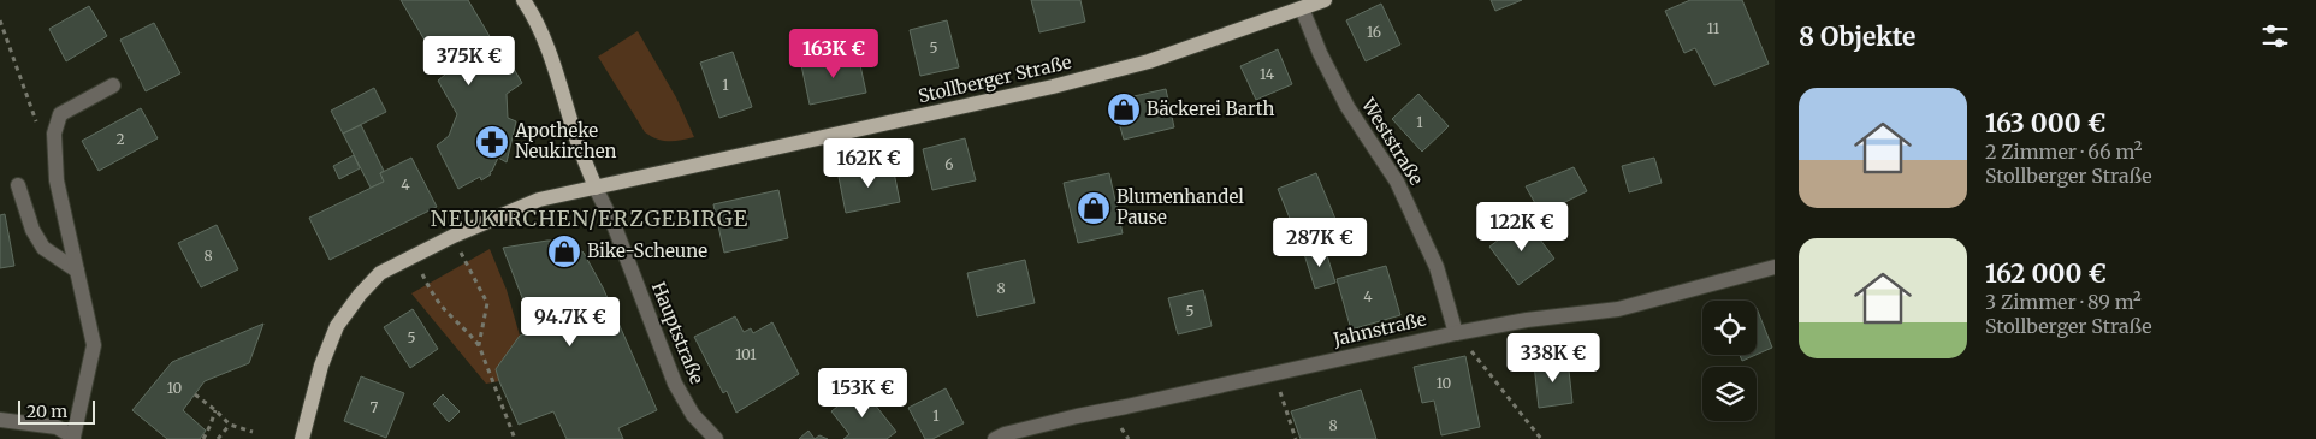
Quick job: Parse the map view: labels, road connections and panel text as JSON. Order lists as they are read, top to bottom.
{
  "streets": {
    "main road": ["Stollberger Straße", "Hauptstraße"],
    "street": ["Weststraße", "Jahnstraße"]
  },
  "crossings": [
    ["Stollberger Straße", "Weststraße"],
    ["Stollberger Straße", "Hauptstraße"],
    ["Weststraße", "Jahnstraße"]
  ],
  "districts": ["NEUKIRCHEN/ERZGEBIRGE"],
  "places": {
    "shop": ["Bäckerei Barth", "Blumenhandel Pause", "Bike-Scheune"],
    "pharmacy": ["Apotheke Neukirchen"]
  },
  "house_numbers": [
    "11",
    "16",
    "5",
    "14",
    "1",
    "1",
    "2",
    "6",
    "4",
    "8",
    "8",
    "4",
    "5",
    "5",
    "101",
    "10",
    "10",
    "7",
    "1",
    "8"
  ],
  "scale_bar": "20 m",
  "page": {
    "heading": "8 Objekte",
    "price": [
      "163K €",
      "375K €",
      "162K €",
      "122K €",
      "287K €",
      "94.7K €",
      "338K €",
      "153K €"
    ],
    "list": [
      {
        "name": "163 000 €",
        "note": "2 Zimmer · 66 m² · Stollberger Straße"
      },
      {
        "name": "162 000 €",
        "note": "3 Zimmer · 89 m² · Stollberger Straße"
      }
    ],
    "scale": "20 m"
  }
}
